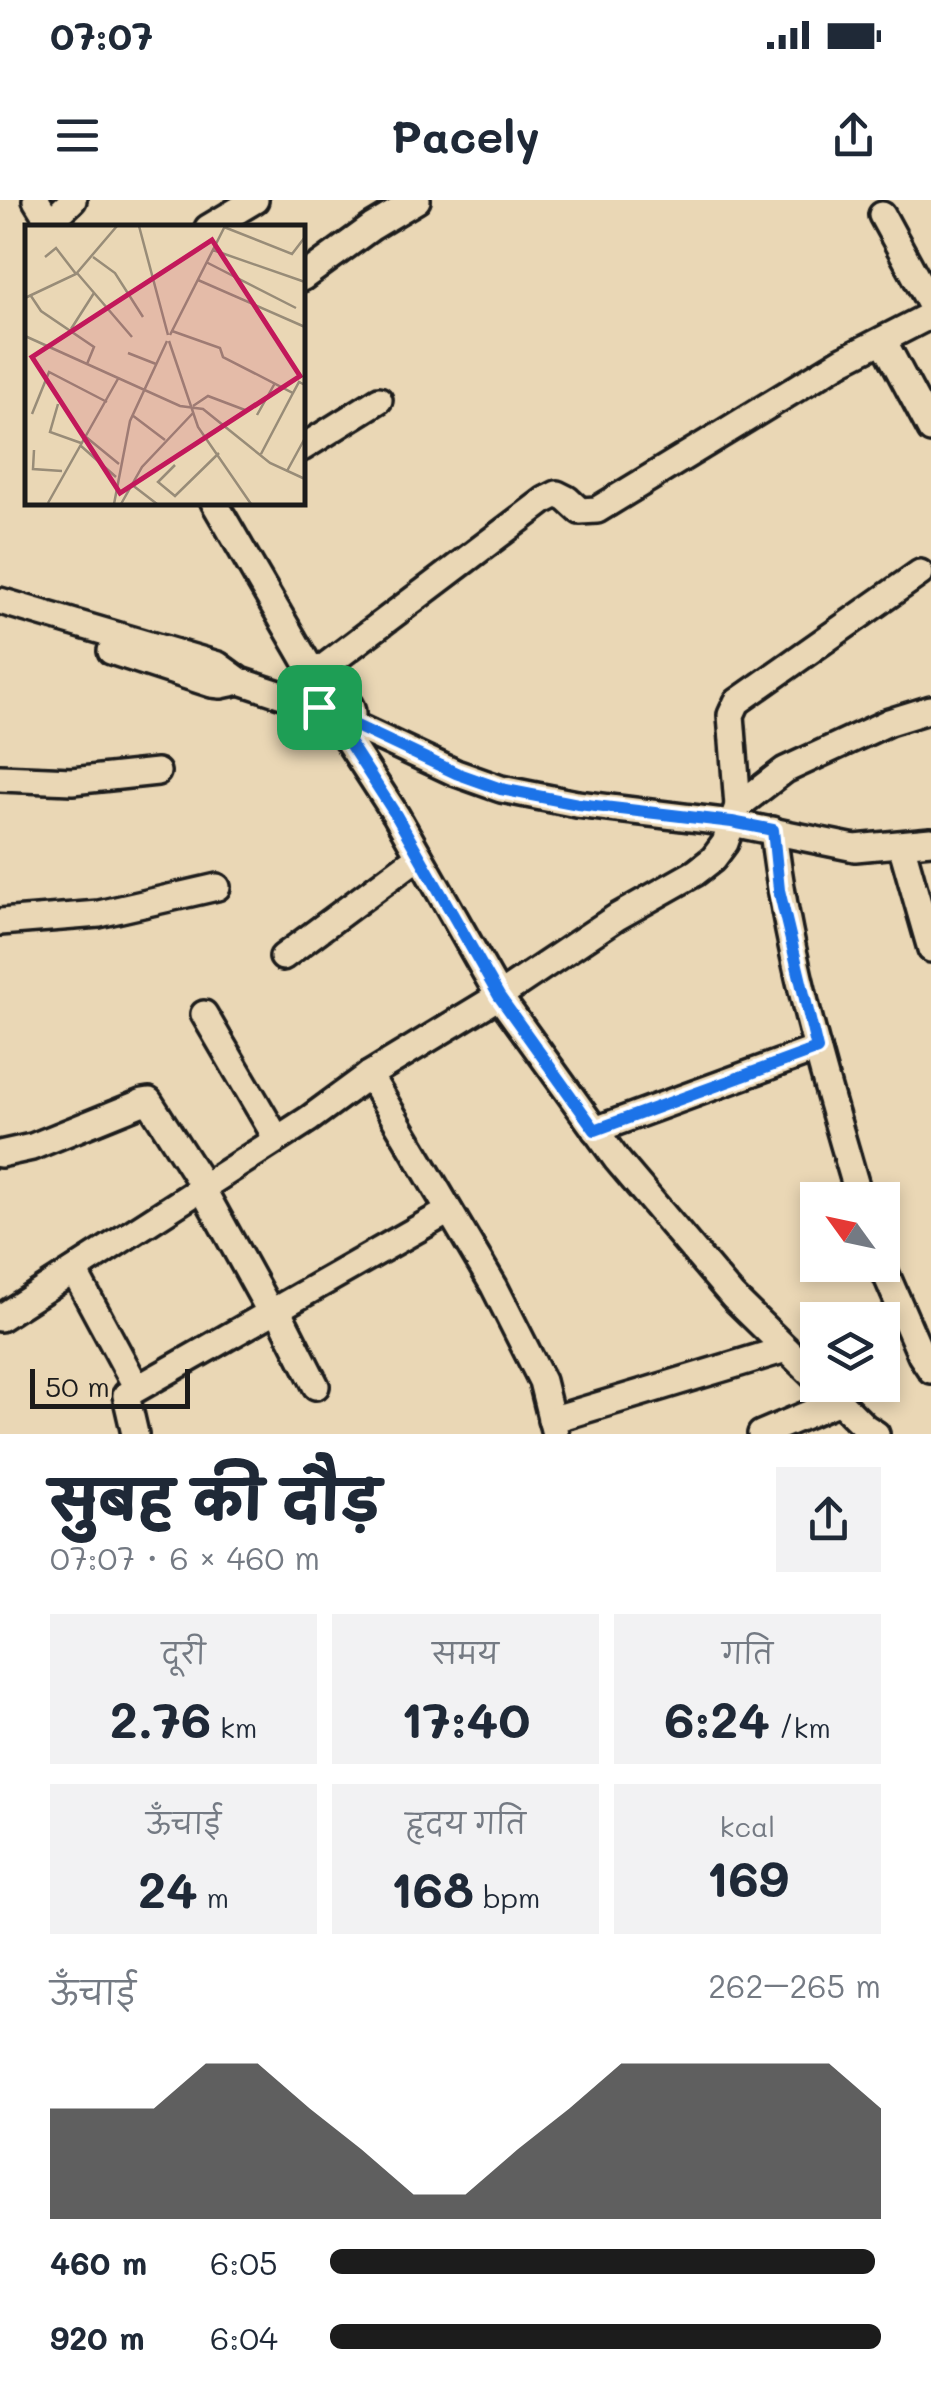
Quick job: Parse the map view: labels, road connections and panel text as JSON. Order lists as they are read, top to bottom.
{
  "scale_bar": "50 m",
  "north": "top left",
  "page": {
    "status": "07:07",
    "header": "Pacely",
    "scale": "50 m",
    "heading": ["सुबह की दौड़", "07:07 · 6 × 460 m"],
    "stats": [
      ["दूरी", "2.76 km"],
      ["समय", "17:40"],
      ["गति", "6:24 /km"],
      ["ऊँचाई", "24 m"],
      ["हृदय गति", "168 bpm"],
      ["kcal", "169"]
    ],
    "chart": ["ऊँचाई", "262–265 m"],
    "list": [
      {
        "name": "460 m",
        "note": "6:05"
      },
      {
        "name": "920 m",
        "note": "6:04"
      }
    ]
  }
}
